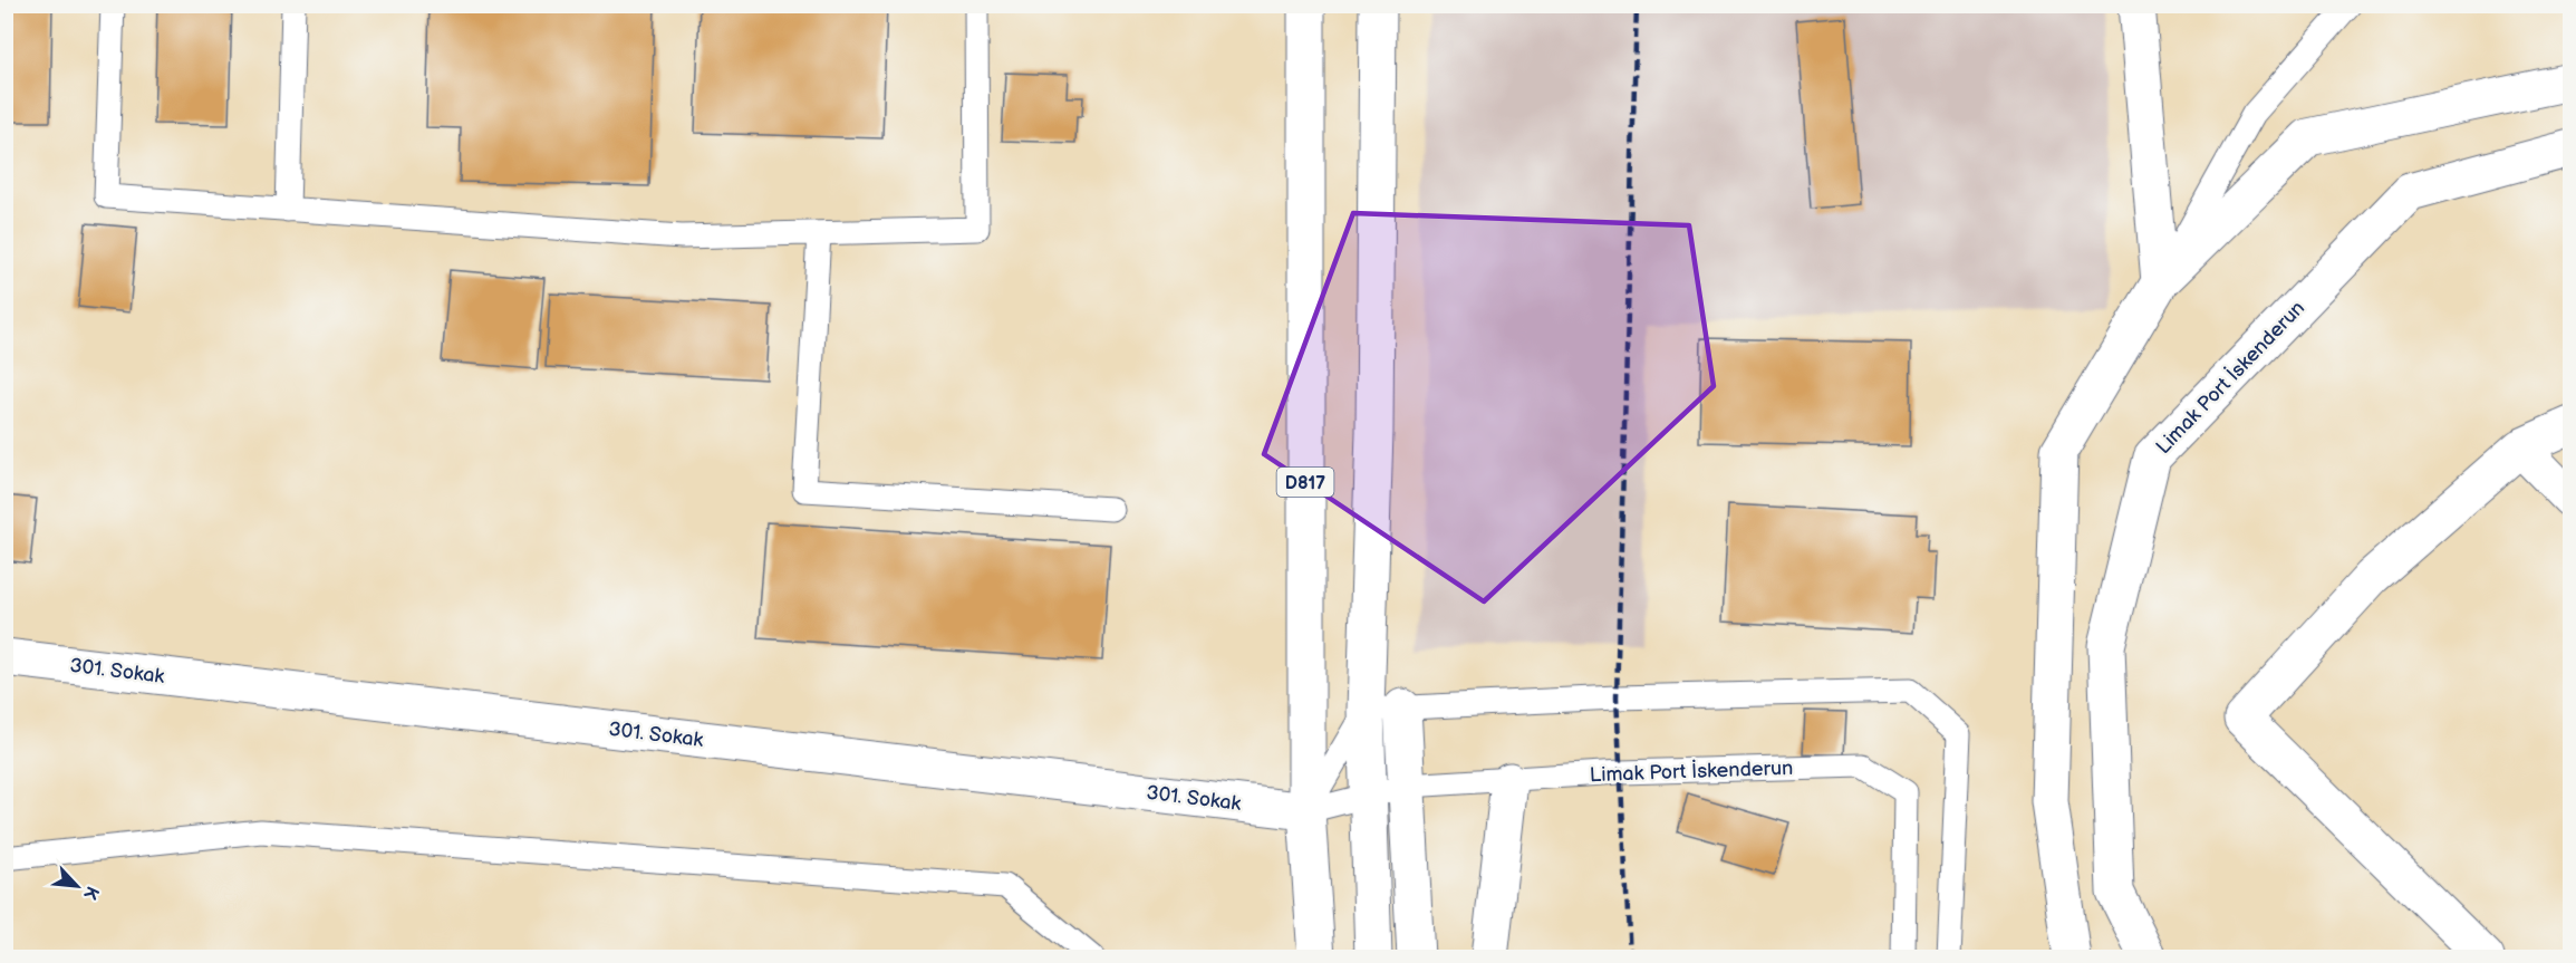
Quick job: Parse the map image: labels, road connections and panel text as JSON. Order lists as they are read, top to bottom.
{
  "streets": {
    "main road": ["Limak Port İskenderun", "D817", "301. Sokak"]
  },
  "crossings": [
    ["Limak Port İskenderun", "D817"],
    ["Limak Port İskenderun", "301. Sokak"],
    ["D817", "301. Sokak"]
  ],
  "north": "bottom right"
}
